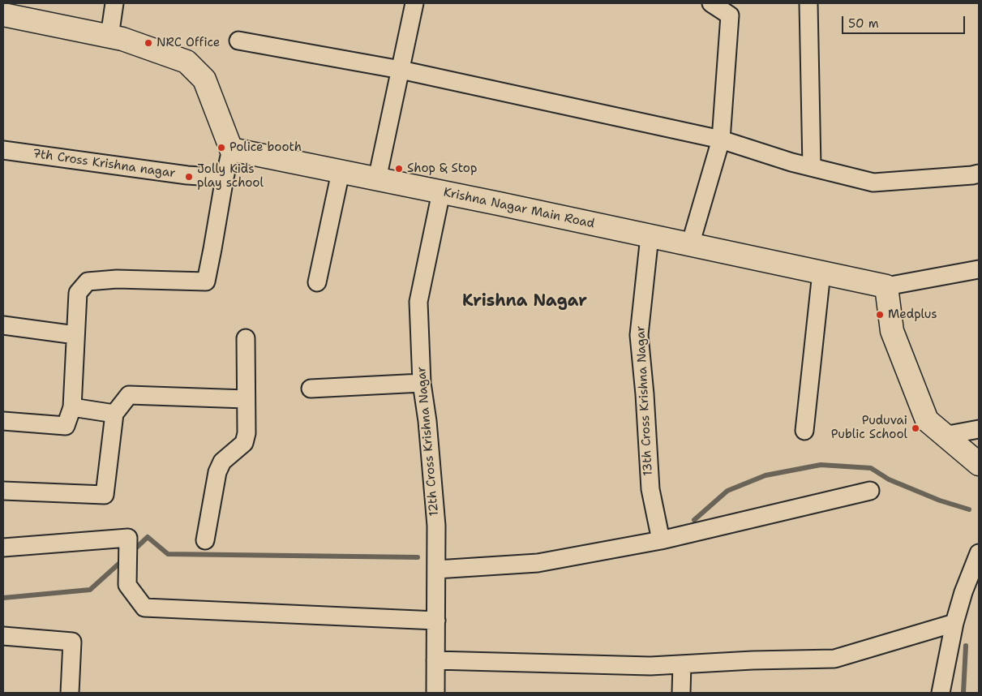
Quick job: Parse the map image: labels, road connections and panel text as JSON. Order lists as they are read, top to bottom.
{
  "streets": {
    "street": [
      "7th Cross Krishna nagar",
      "Krishna Nagar Main Road",
      "13th Cross Krishna Nagar",
      "12th Cross Krishna Nagar"
    ]
  },
  "crossings": [
    ["Krishna Nagar Main Road", "13th Cross Krishna Nagar"],
    ["Krishna Nagar Main Road", "12th Cross Krishna Nagar"]
  ],
  "districts": ["Krishna Nagar"],
  "places": [
    "NRC Office",
    "Police booth",
    "Shop & Stop",
    "Jolly Kids play school",
    "Medplus",
    "Puduvai Public School"
  ],
  "scale_bar": "50 m"
}
